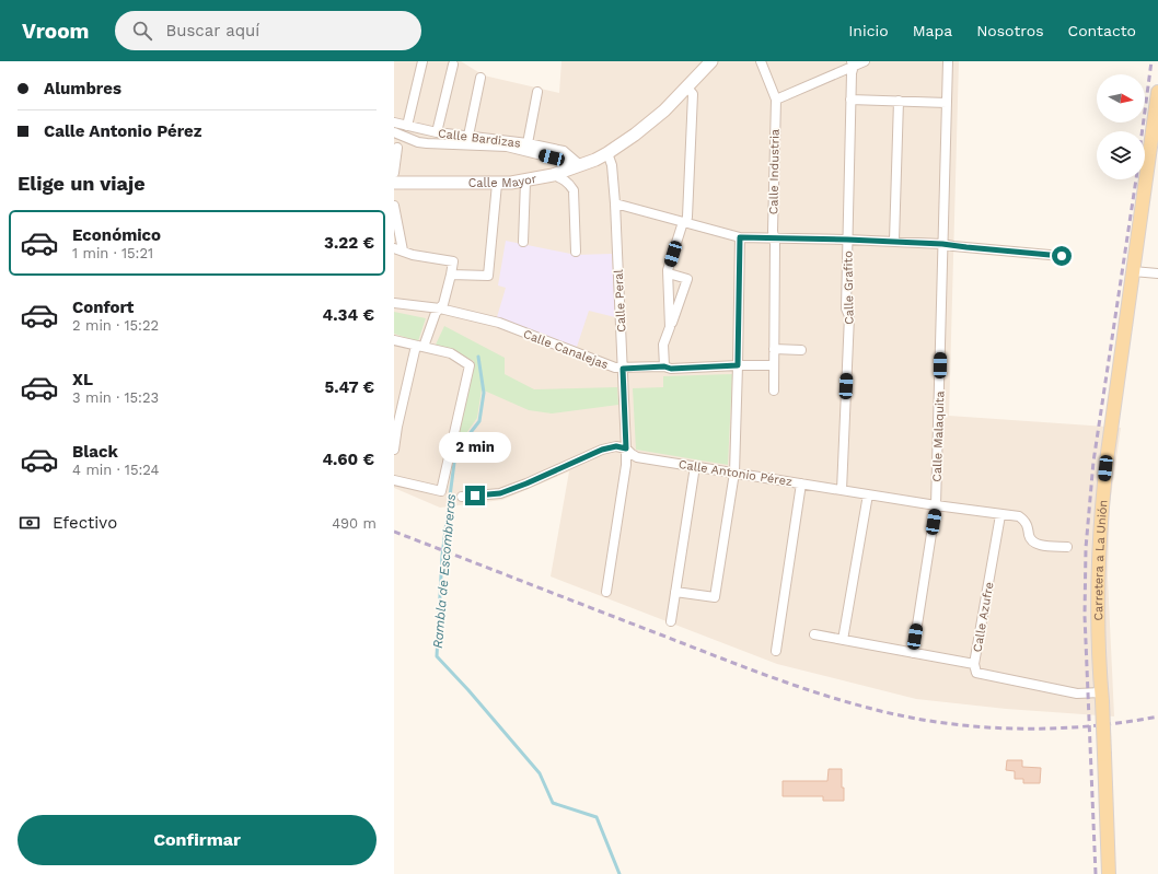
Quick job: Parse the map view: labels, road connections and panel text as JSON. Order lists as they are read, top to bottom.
{
  "streets": {
    "main road": ["Carretera a La Unión"],
    "street": [
      "Calle Bardizas",
      "Calle Industria",
      "Calle Mayor",
      "Calle Grafito",
      "Calle Peral",
      "Calle Canalejas",
      "Calle Malaquita",
      "Calle Antonio Pérez",
      "Calle Azufre"
    ]
  },
  "crossings": [
    ["Calle Bardizas", "Calle Mayor"],
    ["Calle Industria", "Calle Canalejas"],
    ["Calle Mayor", "Calle Peral"],
    ["Calle Grafito", "Calle Antonio Pérez"],
    ["Calle Peral", "Calle Canalejas"],
    ["Calle Peral", "Calle Antonio Pérez"],
    ["Calle Malaquita", "Calle Antonio Pérez"],
    ["Calle Malaquita", "Calle Azufre"],
    ["Calle Antonio Pérez", "Calle Azufre"]
  ],
  "water": ["Rambla de Escombreras"],
  "north": "right",
  "page": {
    "header": "Vroom",
    "search": "Buscar aquí",
    "nav": [
      "Inicio",
      "Mapa",
      "Nosotros",
      "Contacto"
    ],
    "banner": ["Alumbres", "Calle Antonio Pérez"],
    "heading": "Elige un viaje",
    "list": [
      {
        "name": "Económico",
        "note": "1 min · 15:21",
        "value": "3.22 €"
      },
      {
        "name": "Confort",
        "note": "2 min · 15:22",
        "value": "4.34 €"
      },
      {
        "name": "XL",
        "note": "3 min · 15:23",
        "value": "5.47 €"
      },
      {
        "name": "Black",
        "note": "4 min · 15:24",
        "value": "4.60 €"
      }
    ],
    "bubble": "2 min",
    "pay": ["Efectivo", "490 m"],
    "buttons": "Confirmar"
  }
}
